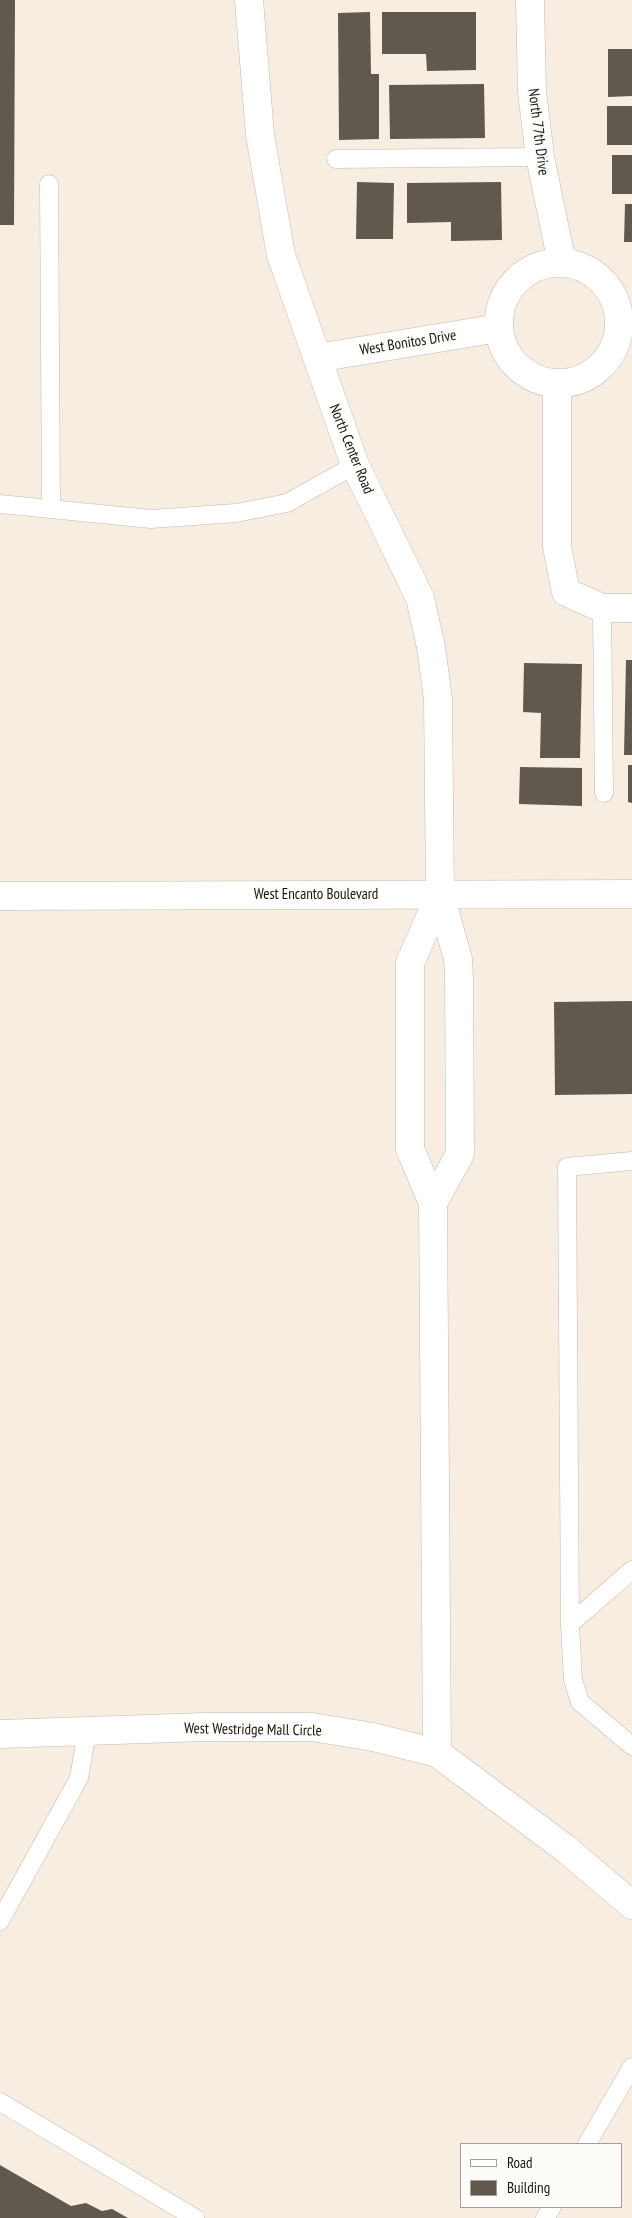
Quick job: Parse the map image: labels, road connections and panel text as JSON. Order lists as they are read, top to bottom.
{
  "streets": {
    "street": [
      "North 77th Drive",
      "West Bonitos Drive",
      "North Center Road",
      "West Encanto Boulevard",
      "West Westridge Mall Circle"
    ]
  },
  "crossings": [
    ["North 77th Drive", "West Bonitos Drive"],
    ["West Bonitos Drive", "North Center Road"],
    ["North Center Road", "West Encanto Boulevard"]
  ],
  "legend": ["Road", "Building"]
}
